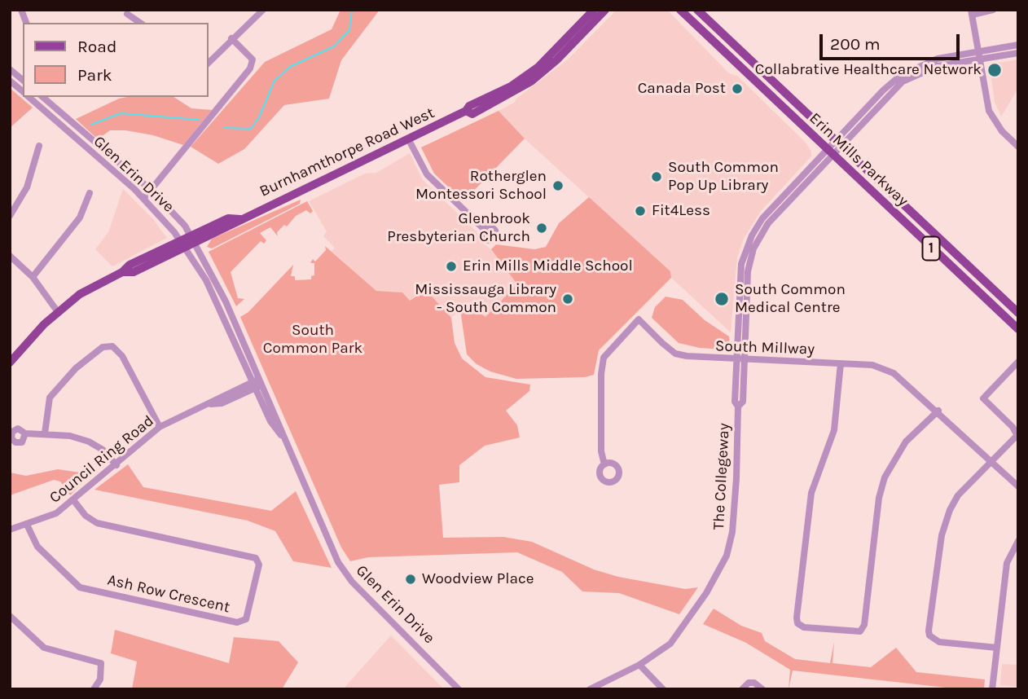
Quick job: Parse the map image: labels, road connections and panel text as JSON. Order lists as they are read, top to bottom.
{
  "streets": {
    "main road": ["Burnhamthorpe Road West", "Erin Mills Parkway", "1"],
    "street": [
      "Glen Erin Drive",
      "South Millway",
      "Council Ring Road",
      "The Collegeway",
      "Ash Row Crescent"
    ]
  },
  "crossings": [
    ["Burnhamthorpe Road West", "Glen Erin Drive"],
    ["Erin Mills Parkway", "The Collegeway"],
    ["Glen Erin Drive", "Council Ring Road"],
    ["South Millway", "The Collegeway"],
    ["Council Ring Road", "Ash Row Crescent"]
  ],
  "parks": ["South Common Park"],
  "places": [
    "Collabrative Healthcare Network",
    "Canada Post",
    "South Common Pop Up Library",
    "Rotherglen Montessori School",
    "Fit4Less",
    "Glenbrook Presbyterian Church",
    "Erin Mills Middle School",
    "Mississauga Library - South Common",
    "South Common Medical Centre",
    "Woodview Place"
  ],
  "legend": ["Road", "Park"],
  "scale_bar": "200 m"
}
